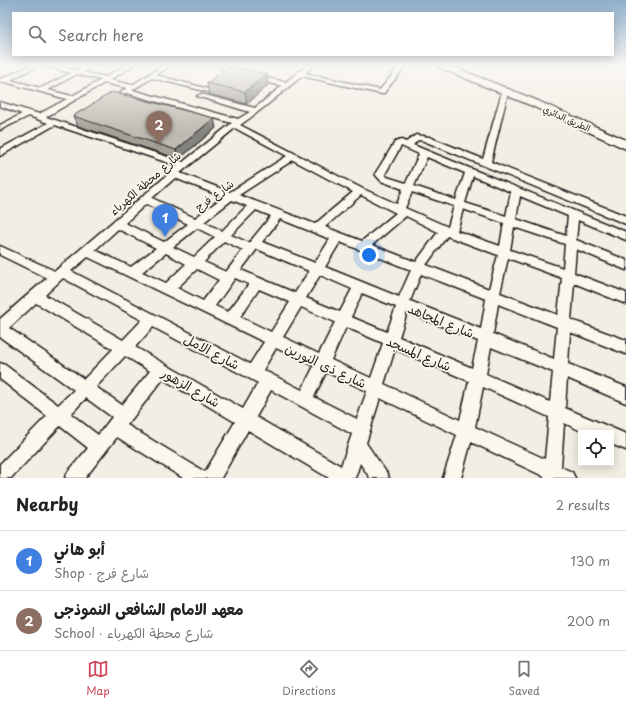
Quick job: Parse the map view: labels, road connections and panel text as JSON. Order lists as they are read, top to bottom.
{
  "streets": {
    "highway": ["الطريق الدائري"],
    "street": [
      "شارع محطة الكهرباء",
      "شارع فرج",
      "شارع المجاهد",
      "شارع الامل",
      "شارع المسجد",
      "شارع ذى النورين",
      "شارع الزهور"
    ]
  },
  "crossings": [
    ["شارع محطة الكهرباء", "شارع المجاهد"],
    ["شارع محطة الكهرباء", "شارع الامل"],
    ["شارع محطة الكهرباء", "شارع المسجد"],
    ["شارع محطة الكهرباء", "شارع ذى النورين"],
    ["شارع محطة الكهرباء", "شارع الزهور"],
    ["شارع فرج", "شارع المجاهد"],
    ["شارع فرج", "شارع المسجد"],
    ["شارع فرج", "شارع ذى النورين"]
  ],
  "page": {
    "search": "Search here",
    "pins": ["2", "1"],
    "heading": ["Nearby", "2 results"],
    "list": [
      {
        "mark": "1",
        "name": "أبو هاني",
        "note": "Shop · شارع فرج",
        "value": "130 m"
      },
      {
        "mark": "2",
        "name": "معهد الامام الشافعى النموذجى",
        "note": "School · شارع محطة الكهرباء",
        "value": "200 m"
      }
    ],
    "nav": ["Map", "Directions", "Saved"]
  }
}
